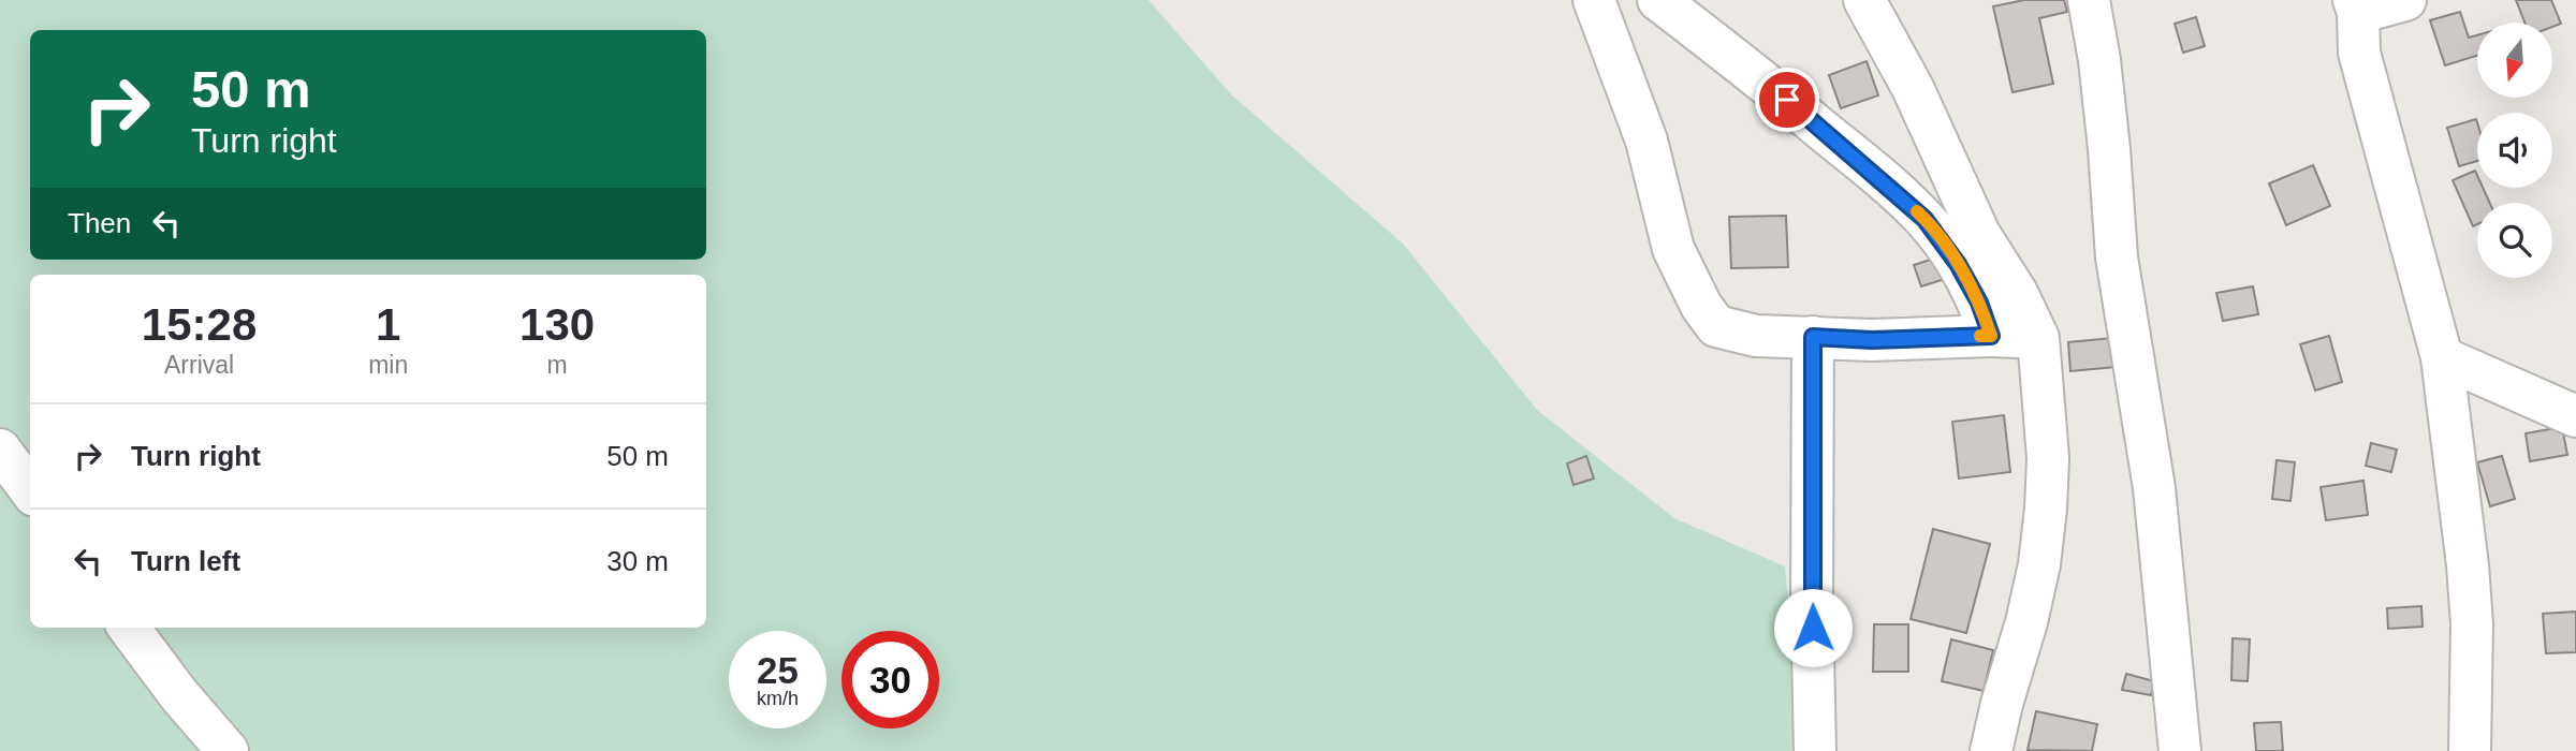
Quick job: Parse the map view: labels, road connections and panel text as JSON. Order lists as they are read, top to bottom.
{
  "north": "bottom",
  "page": {
    "turn": ["50 m", "Turn right"],
    "then": "Then",
    "eta": [
      "15:28",
      "Arrival",
      "1",
      "min",
      "130",
      "m"
    ],
    "list": [
      {
        "name": "Turn right",
        "value": "50 m"
      },
      {
        "name": "Turn left",
        "value": "30 m"
      }
    ],
    "speed": "25 km/h",
    "limit": "30"
  }
}
